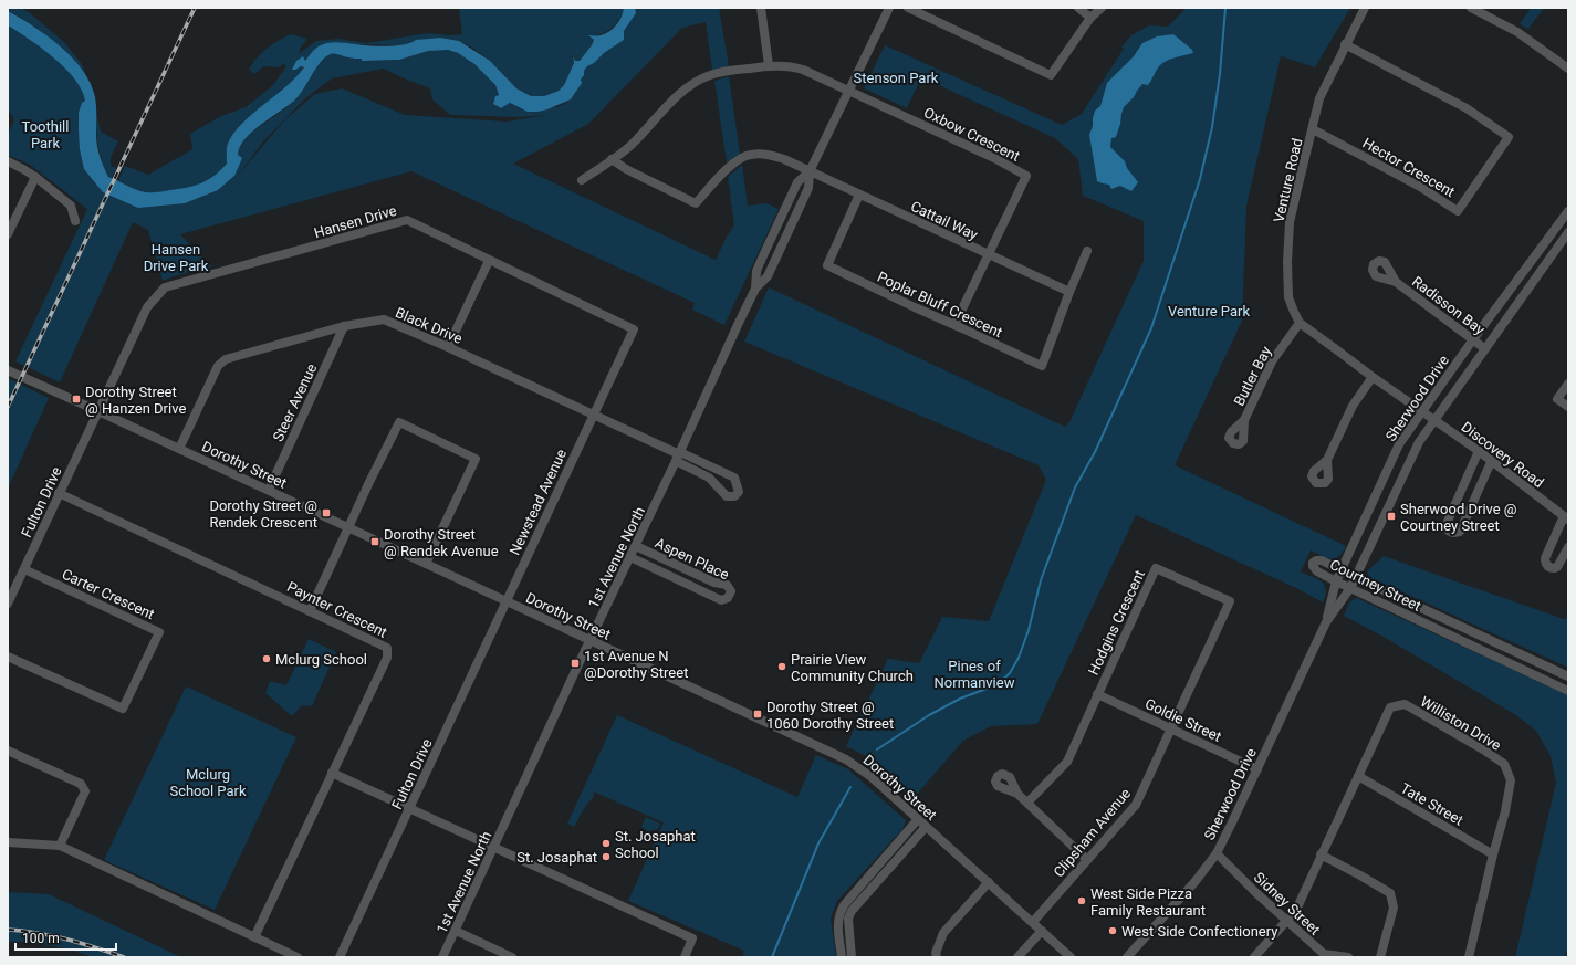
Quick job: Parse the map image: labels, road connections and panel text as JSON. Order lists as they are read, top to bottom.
{
  "streets": {
    "street": [
      "Oxbow Crescent",
      "Hector Crescent",
      "Venture Road",
      "Cattail Way",
      "Hansen Drive",
      "Poplar Bluff Crescent",
      "Radisson Bay",
      "Black Drive",
      "Butler Bay",
      "Sherwood Drive",
      "Steer Avenue",
      "Discovery Road",
      "Dorothy Street",
      "Fulton Drive",
      "Newstead Avenue",
      "1st Avenue North",
      "Aspen Place",
      "Courtney Street",
      "Carter Crescent",
      "Paynter Crescent",
      "Hodgins Crescent",
      "Goldie Street",
      "Williston Drive",
      "Tate Street",
      "Clipsham Avenue",
      "Sidney Street"
    ]
  },
  "crossings": [
    ["Oxbow Crescent", "Cattail Way"],
    ["Hector Crescent", "Venture Road"],
    ["Venture Road", "Butler Bay"],
    ["Cattail Way", "Poplar Bluff Crescent"],
    ["Hansen Drive", "Black Drive"],
    ["Hansen Drive", "Dorothy Street"],
    ["Hansen Drive", "Fulton Drive"],
    ["Hansen Drive", "Newstead Avenue"],
    ["Radisson Bay", "Sherwood Drive"],
    ["Black Drive", "Steer Avenue"],
    ["Black Drive", "Dorothy Street"],
    ["Black Drive", "Newstead Avenue"],
    ["Black Drive", "1st Avenue North"],
    ["Sherwood Drive", "Discovery Road"],
    ["Sherwood Drive", "Courtney Street"],
    ["Sherwood Drive", "Goldie Street"],
    ["Sherwood Drive", "Sidney Street"],
    ["Steer Avenue", "Dorothy Street"],
    ["Dorothy Street", "Fulton Drive"],
    ["Dorothy Street", "Newstead Avenue"],
    ["Dorothy Street", "1st Avenue North"],
    ["Dorothy Street", "Clipsham Avenue"],
    ["Fulton Drive", "Newstead Avenue"],
    ["Fulton Drive", "Carter Crescent"],
    ["Fulton Drive", "Paynter Crescent"],
    ["1st Avenue North", "Aspen Place"],
    ["Hodgins Crescent", "Goldie Street"],
    ["Hodgins Crescent", "Clipsham Avenue"],
    ["Goldie Street", "Clipsham Avenue"],
    ["Williston Drive", "Tate Street"],
    ["Williston Drive", "Sidney Street"]
  ],
  "parks": [
    "Stenson Park",
    "Toothill Park",
    "Hansen Drive Park",
    "Venture Park",
    "Pines of Normanview",
    "Mclurg School Park"
  ],
  "places": {
    "transit": [
      "Dorothy Street @ Hanzen Drive",
      "Dorothy Street @ Rendek Crescent",
      "Sherwood Drive @ Courtney Street",
      "Dorothy Street @ Rendek Avenue",
      "1st Avenue N @Dorothy Street",
      "Dorothy Street @ 1060 Dorothy Street"
    ],
    "other": [
      "Mclurg School",
      "Prairie View Community Church",
      "St. Josaphat School",
      "St. Josaphat",
      "West Side Pizza Family Restaurant",
      "West Side Confectionery"
    ]
  },
  "scale_bar": "100 m"
}
